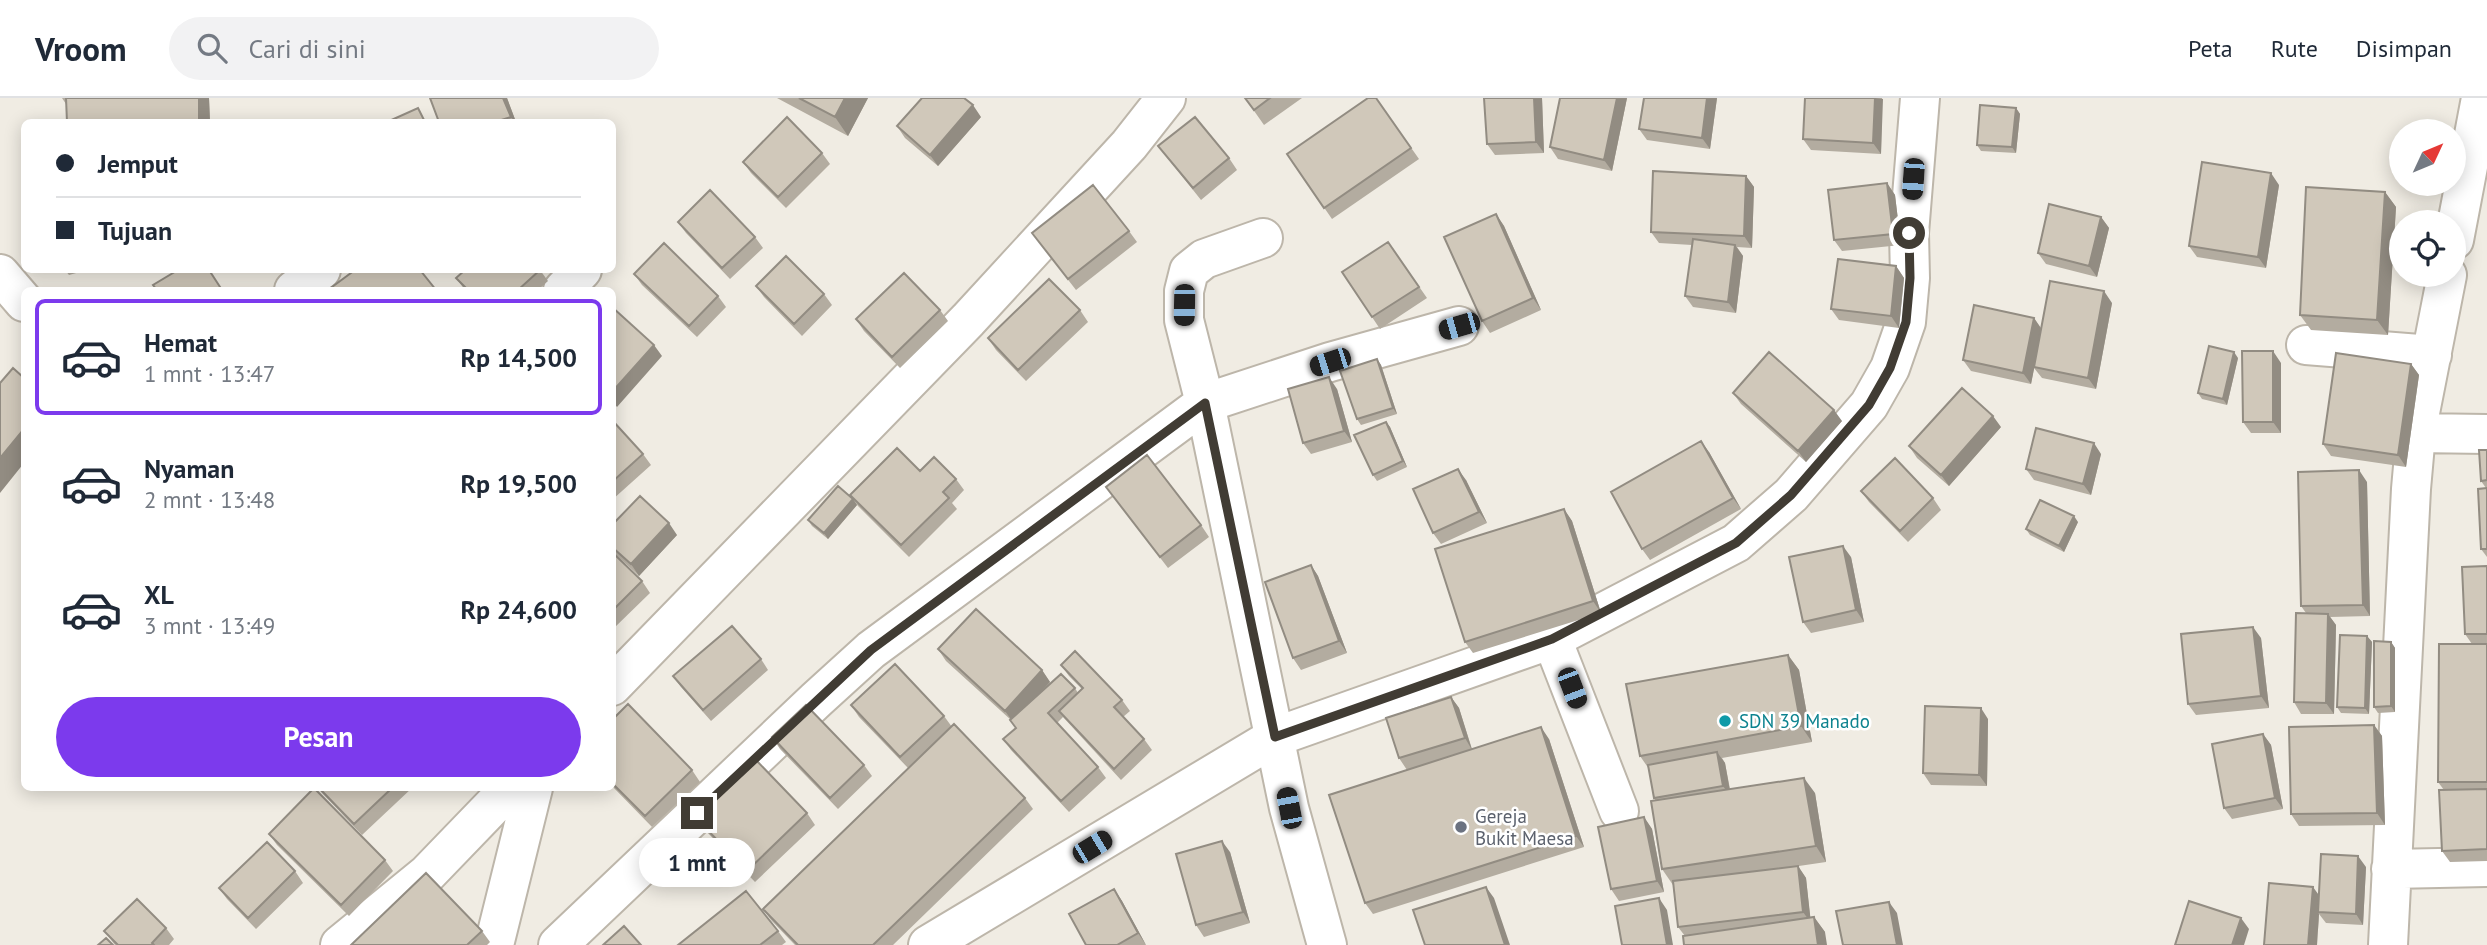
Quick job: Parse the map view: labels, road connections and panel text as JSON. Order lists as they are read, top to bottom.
{
  "places": ["SDN 39 Manado", "Gereja Bukit Maesa"],
  "north": "top right",
  "page": {
    "header": "Vroom",
    "search": "Cari di sini",
    "nav": ["Peta", "Rute", "Disimpan"],
    "banner": ["Jemput", "Tujuan"],
    "list": [
      {
        "name": "Hemat",
        "note": "1 mnt · 13:47",
        "value": "Rp 14,500"
      },
      {
        "name": "Nyaman",
        "note": "2 mnt · 13:48",
        "value": "Rp 19,500"
      },
      {
        "name": "XL",
        "note": "3 mnt · 13:49",
        "value": "Rp 24,600"
      }
    ],
    "buttons": "Pesan",
    "bubble": "1 mnt"
  }
}
